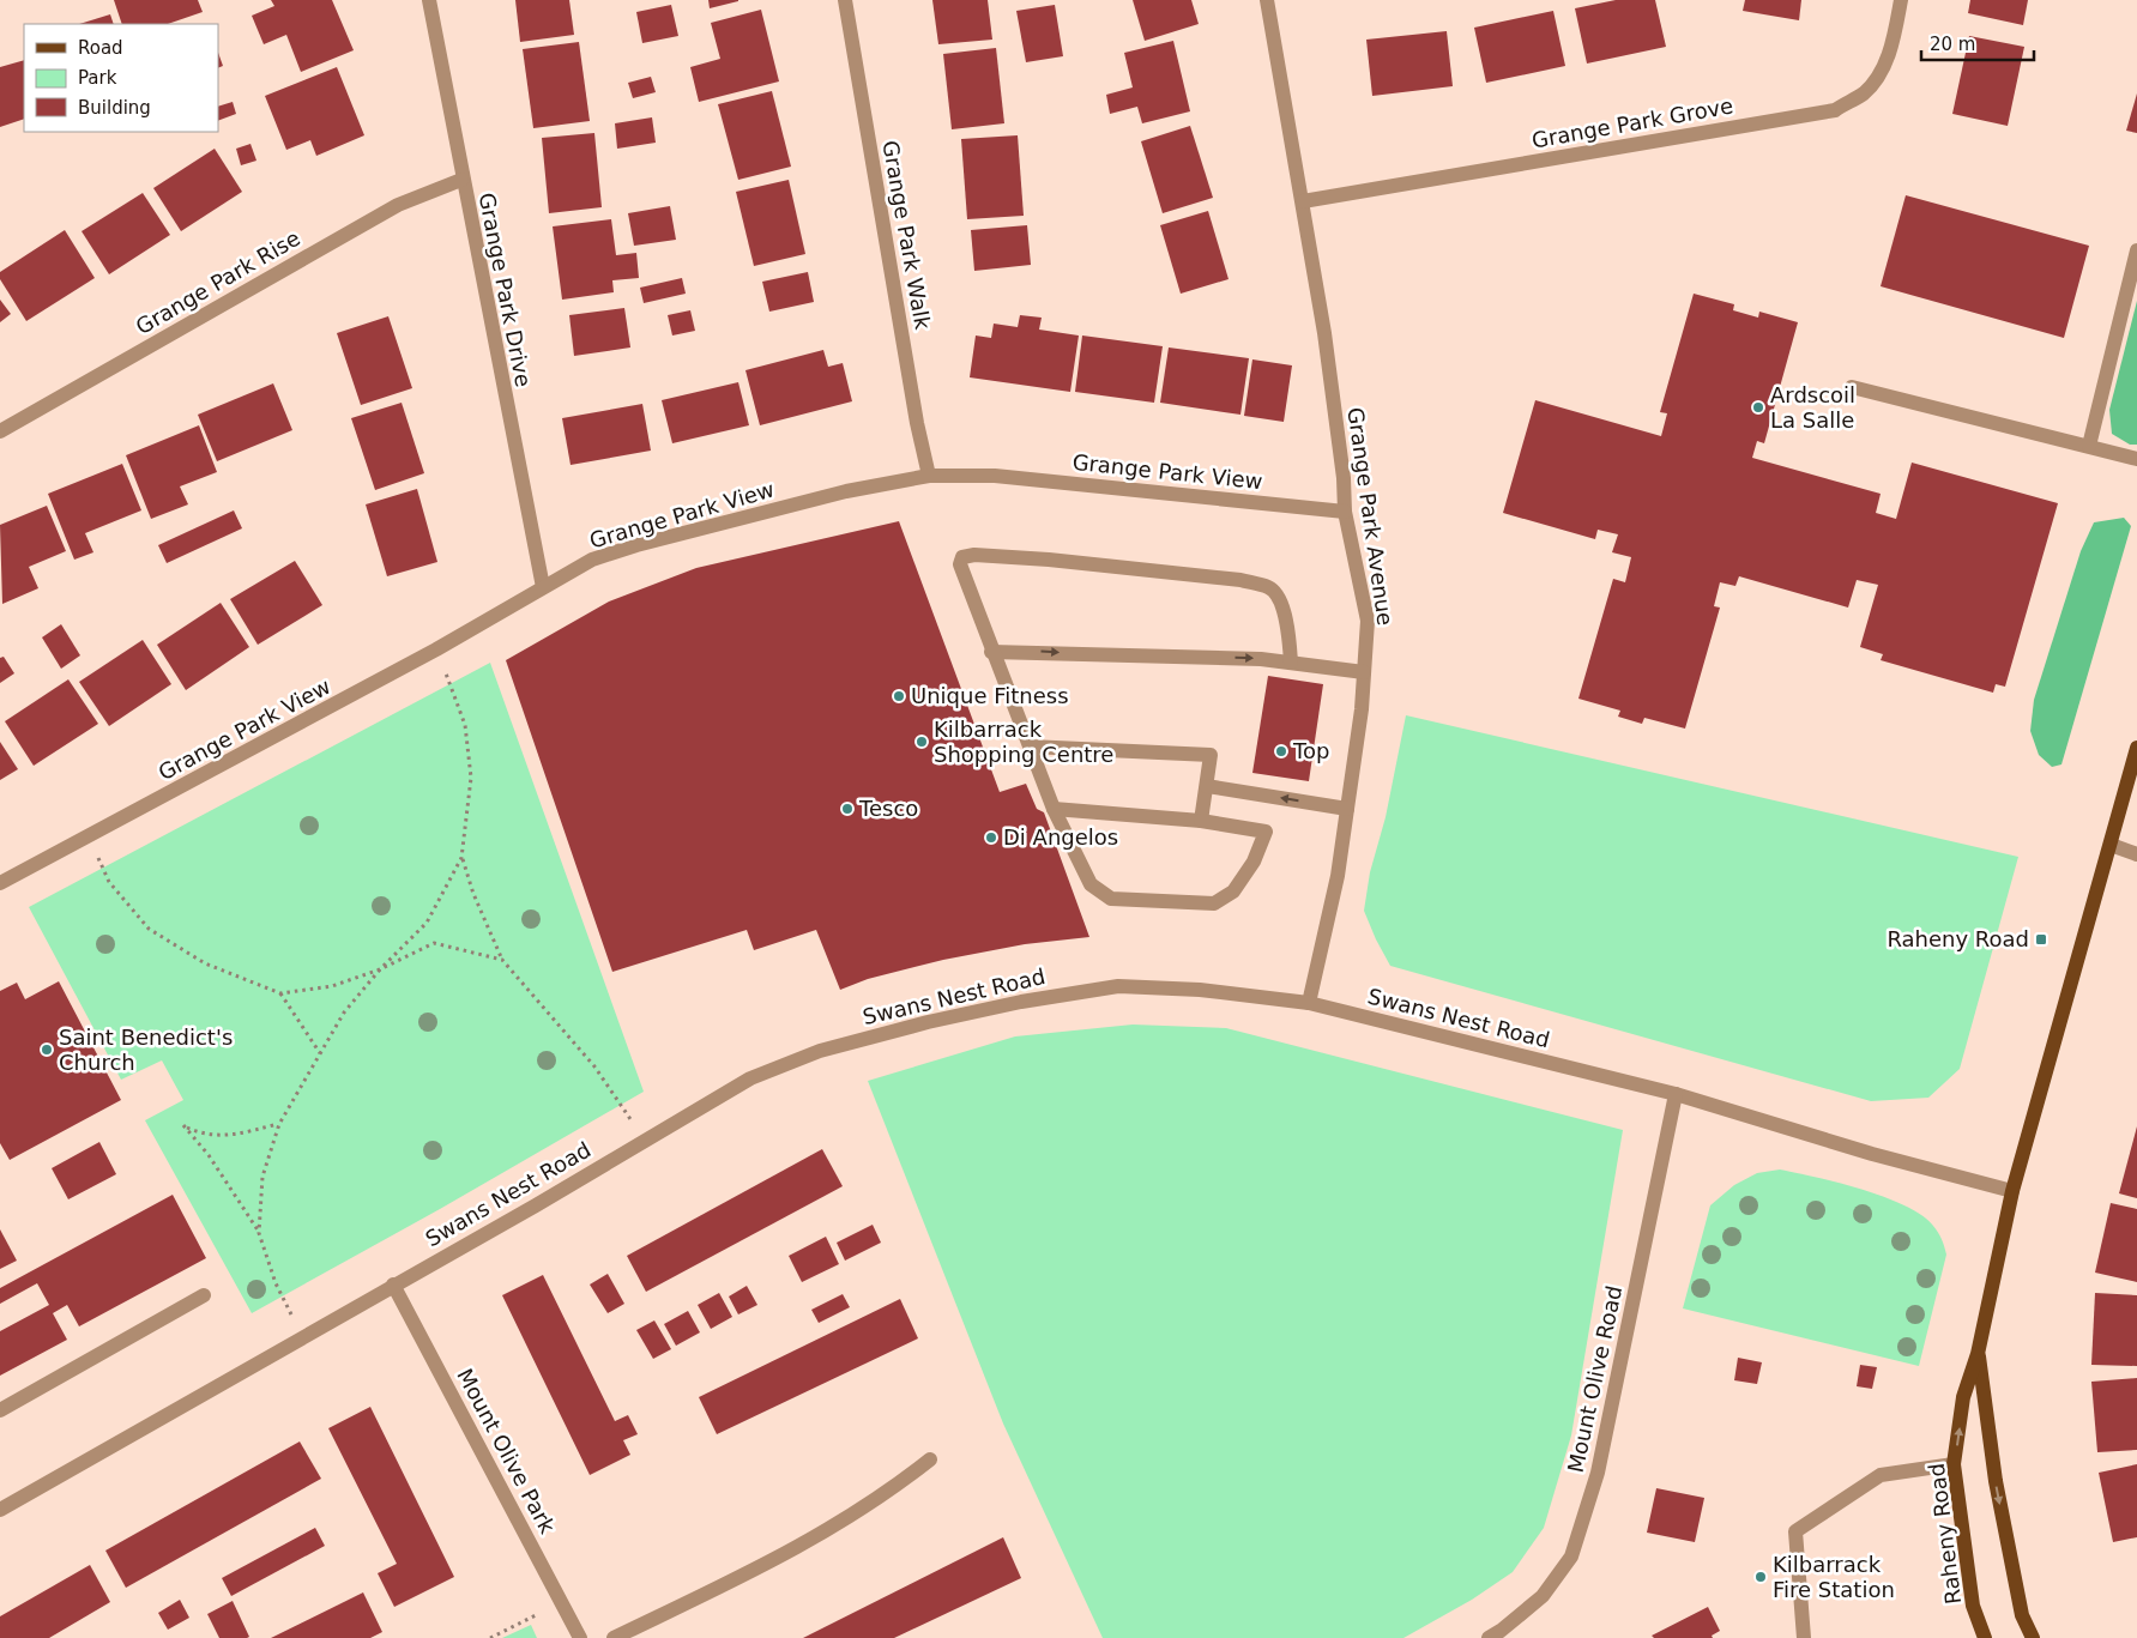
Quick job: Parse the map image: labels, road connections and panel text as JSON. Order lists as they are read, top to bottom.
{
  "streets": {
    "main road": ["Raheny Road"],
    "street": [
      "Grange Park Grove",
      "Grange Park Walk",
      "Grange Park Rise",
      "Grange Park Drive",
      "Grange Park View",
      "Grange Park Avenue",
      "Swans Nest Road",
      "Mount Olive Road",
      "Mount Olive Park"
    ]
  },
  "crossings": [
    ["Grange Park Grove", "Grange Park Avenue"],
    ["Grange Park Walk", "Grange Park View"],
    ["Grange Park Rise", "Grange Park Drive"],
    ["Grange Park Drive", "Grange Park View"],
    ["Grange Park View", "Grange Park Avenue"],
    ["Grange Park Avenue", "Swans Nest Road"],
    ["Swans Nest Road", "Mount Olive Road"],
    ["Swans Nest Road", "Mount Olive Park"],
    ["Swans Nest Road", "Raheny Road"]
  ],
  "places": {
    "other": [
      "Ardscoil La Salle",
      "Unique Fitness",
      "Kilbarrack Shopping Centre",
      "Top",
      "Tesco",
      "Di Angelos",
      "Saint Benedict's Church",
      "Kilbarrack Fire Station"
    ],
    "transit": ["Raheny Road"]
  },
  "legend": ["Road", "Park", "Building"],
  "scale_bar": "20 m"
}
